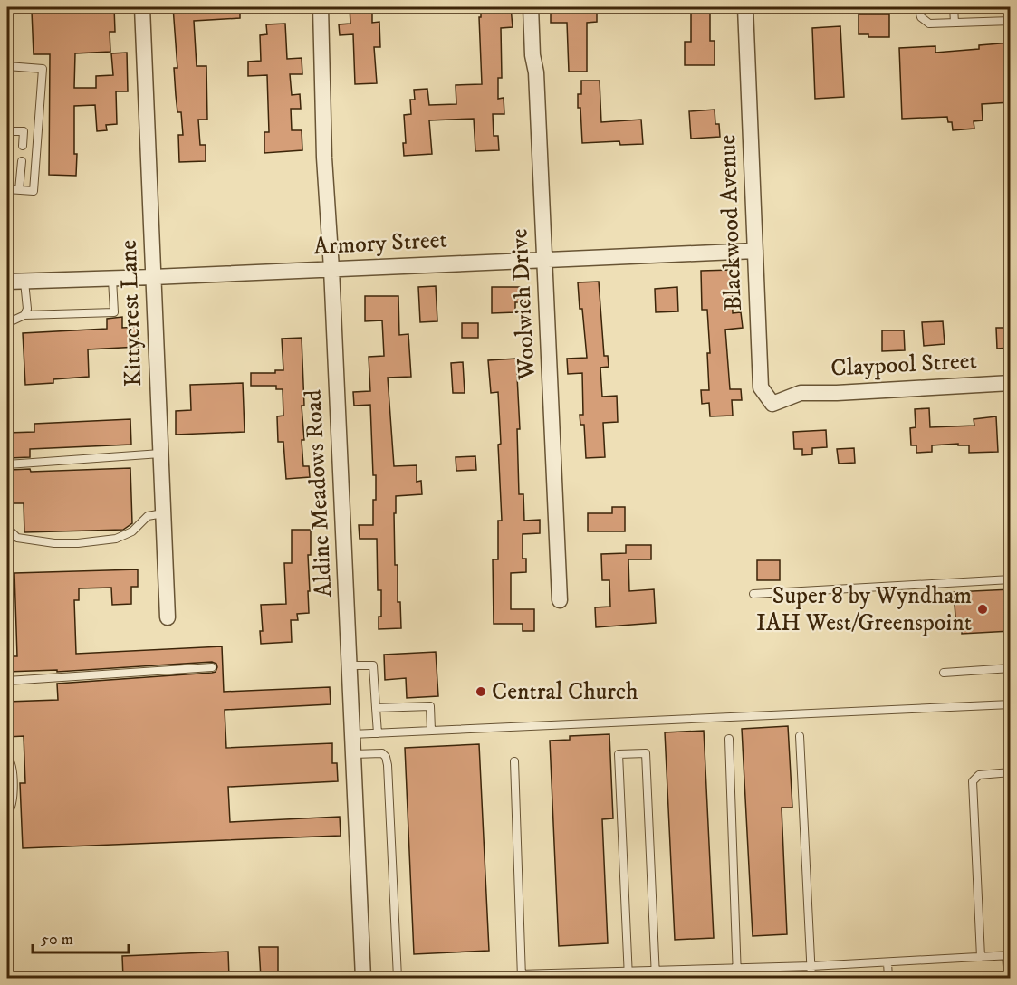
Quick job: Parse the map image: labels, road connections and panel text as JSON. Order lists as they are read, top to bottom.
{
  "streets": {
    "street": [
      "Blackwood Avenue",
      "Armory Street",
      "Woolwich Drive",
      "Kittycrest Lane",
      "Claypool Street",
      "Aldine Meadows Road"
    ]
  },
  "crossings": [
    ["Blackwood Avenue", "Armory Street"],
    ["Blackwood Avenue", "Claypool Street"],
    ["Armory Street", "Woolwich Drive"],
    ["Armory Street", "Kittycrest Lane"],
    ["Armory Street", "Aldine Meadows Road"]
  ],
  "places": ["Super 8 by Wyndham IAH West/Greenspoint", "Central Church"],
  "scale_bar": "50 m"
}
